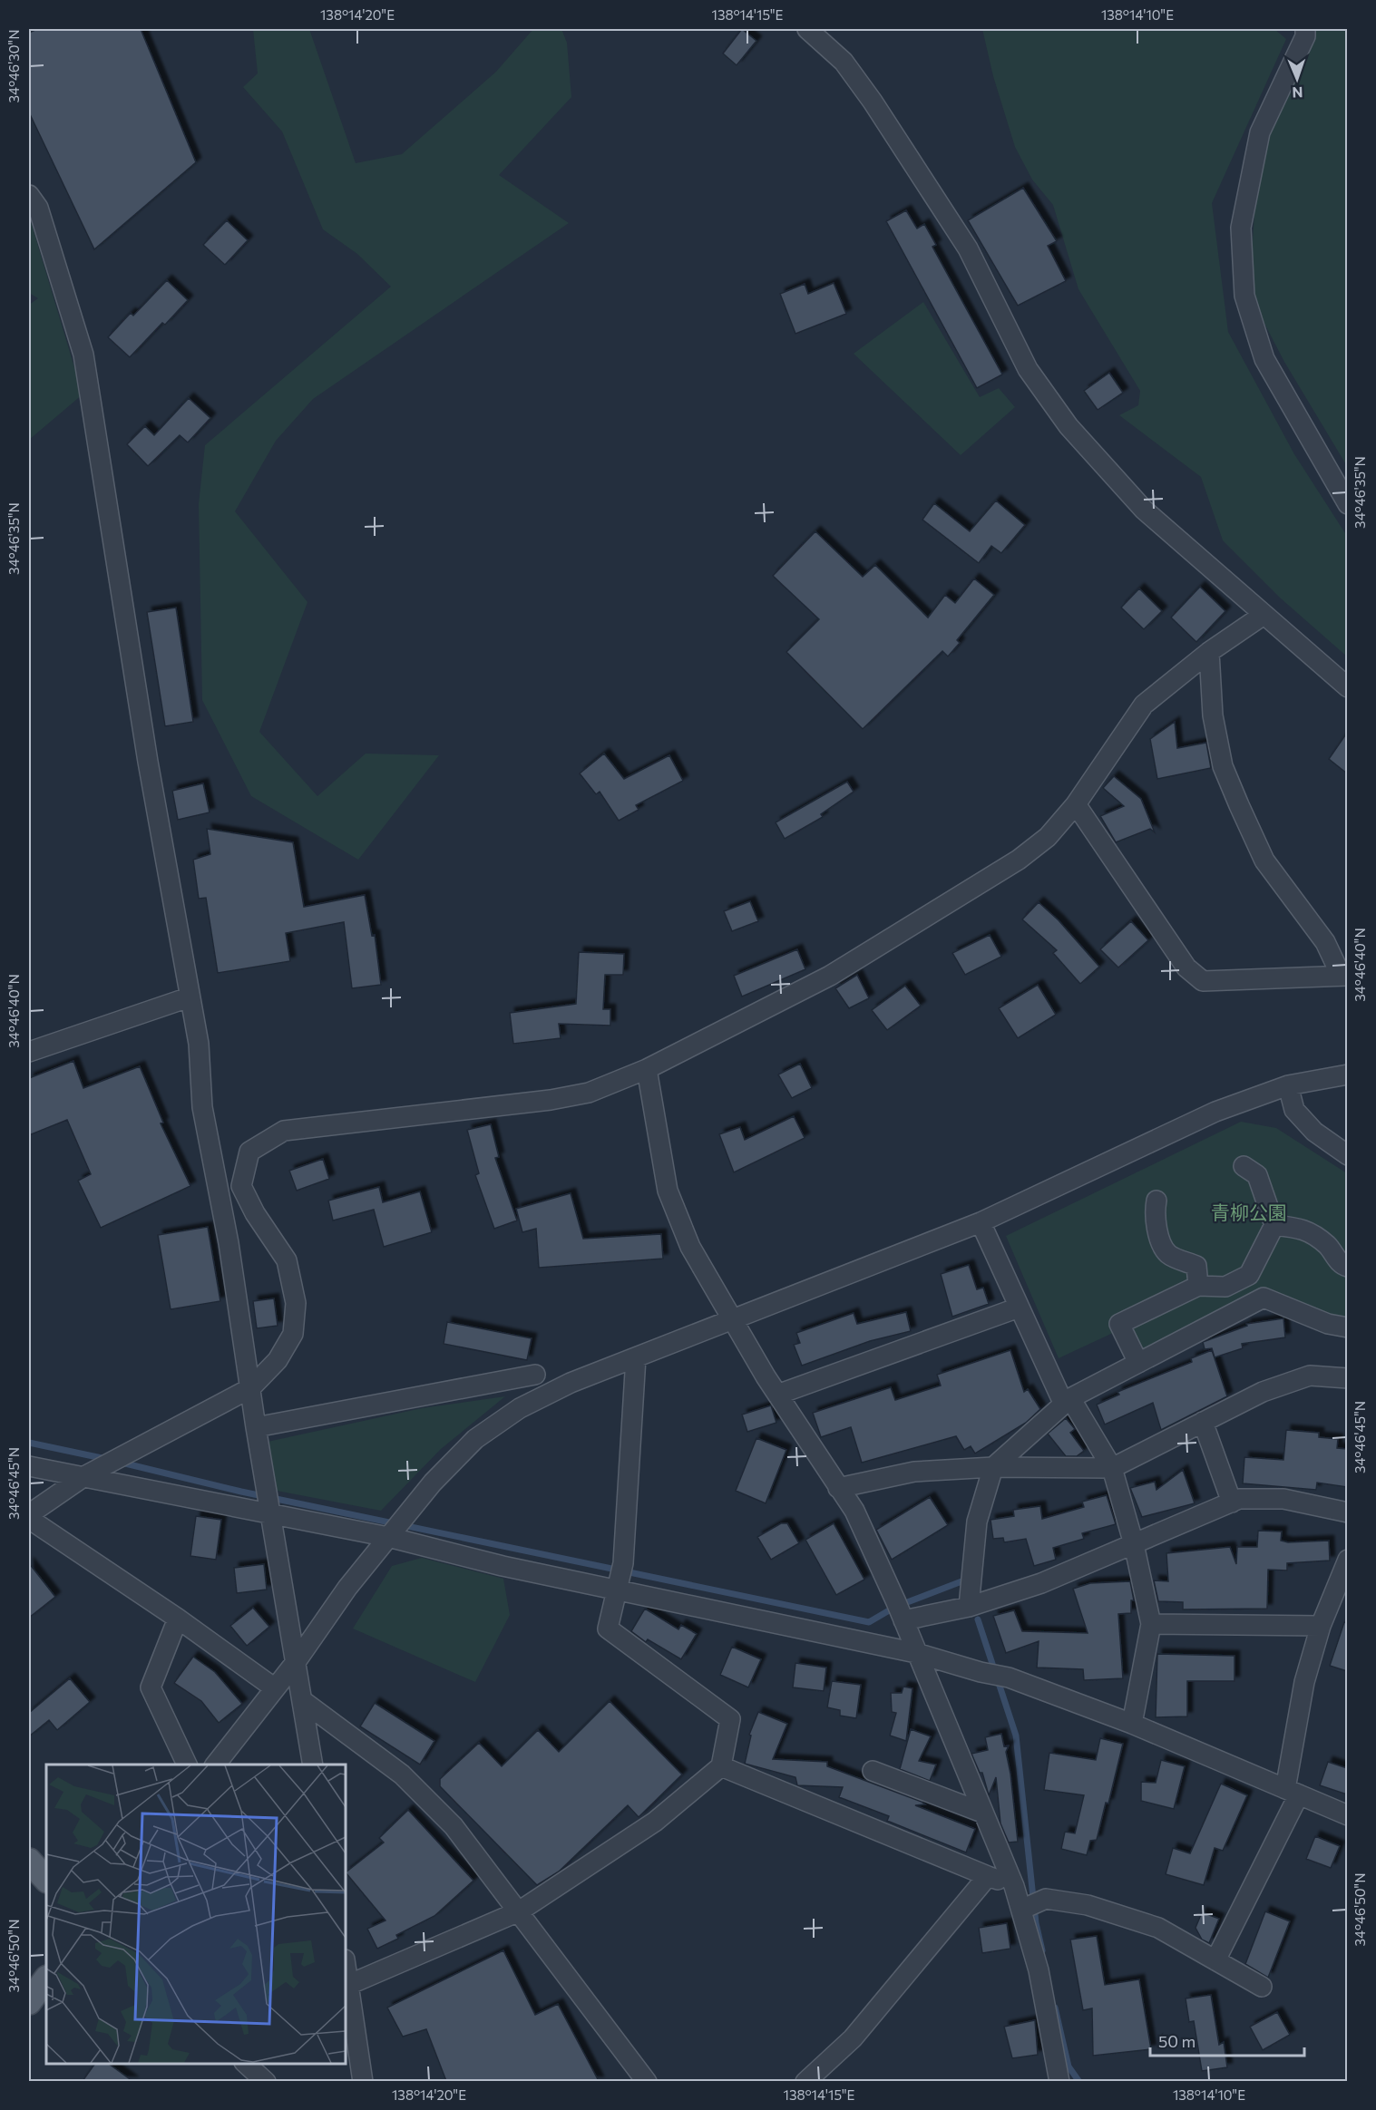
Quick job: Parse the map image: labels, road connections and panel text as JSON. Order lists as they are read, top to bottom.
{
  "parks": ["青柳公園"],
  "scale_bar": "50 m",
  "north": "bottom",
  "coordinates": [
    "138°14'20\"E",
    "138°14'15\"E",
    "138°14'10\"E",
    "34°46'30\"N",
    "34°46'35\"N",
    "34°46'40\"N",
    "34°46'45\"N",
    "34°46'50\"N"
  ]
}
